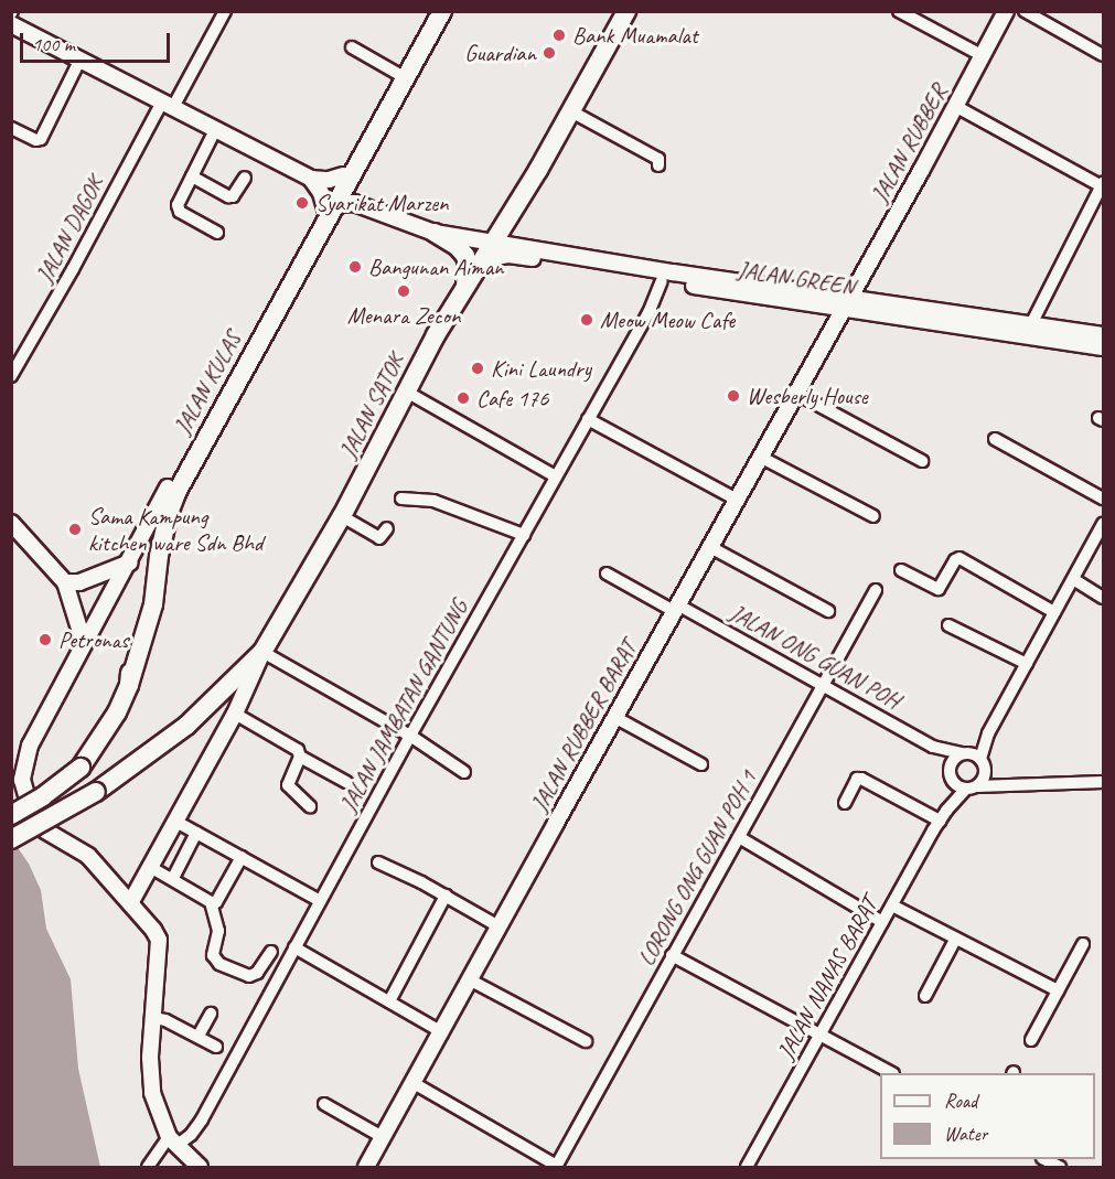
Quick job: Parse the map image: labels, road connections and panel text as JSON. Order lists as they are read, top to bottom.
{
  "streets": {
    "main road": [
      "JALAN RUBBER",
      "JALAN GREEN",
      "JALAN KULAS",
      "JALAN SATOK",
      "JALAN RUBBER BARAT"
    ],
    "street": [
      "JALAN DAGOK",
      "JALAN ONG GUAN POH",
      "JALAN JAMBATAN GANTUNG",
      "LORONG ONG GUAN POH 1",
      "JALAN NANAS BARAT"
    ]
  },
  "crossings": [
    ["JALAN RUBBER", "JALAN GREEN"],
    ["JALAN RUBBER", "JALAN RUBBER BARAT"],
    ["JALAN GREEN", "JALAN KULAS"],
    ["JALAN GREEN", "JALAN SATOK"],
    ["JALAN GREEN", "JALAN JAMBATAN GANTUNG"],
    ["JALAN GREEN", "JALAN RUBBER BARAT"],
    ["JALAN KULAS", "JALAN SATOK"],
    ["JALAN KULAS", "JALAN JAMBATAN GANTUNG"],
    ["JALAN ONG GUAN POH", "JALAN RUBBER BARAT"],
    ["JALAN ONG GUAN POH", "LORONG ONG GUAN POH 1"],
    ["JALAN ONG GUAN POH", "JALAN NANAS BARAT"]
  ],
  "places": [
    "Bank Muamalat",
    "Guardian",
    "Syarikat Marzen",
    "Bangunan Aiman",
    "Menara Zecon",
    "Meow Meow Cafe",
    "Kini Laundry",
    "Wesberly House",
    "Cafe 176",
    "Sama Kampung kitchen ware Sdn Bhd",
    "Petronas"
  ],
  "legend": ["Road", "Water"],
  "scale_bar": "100 m"
}
